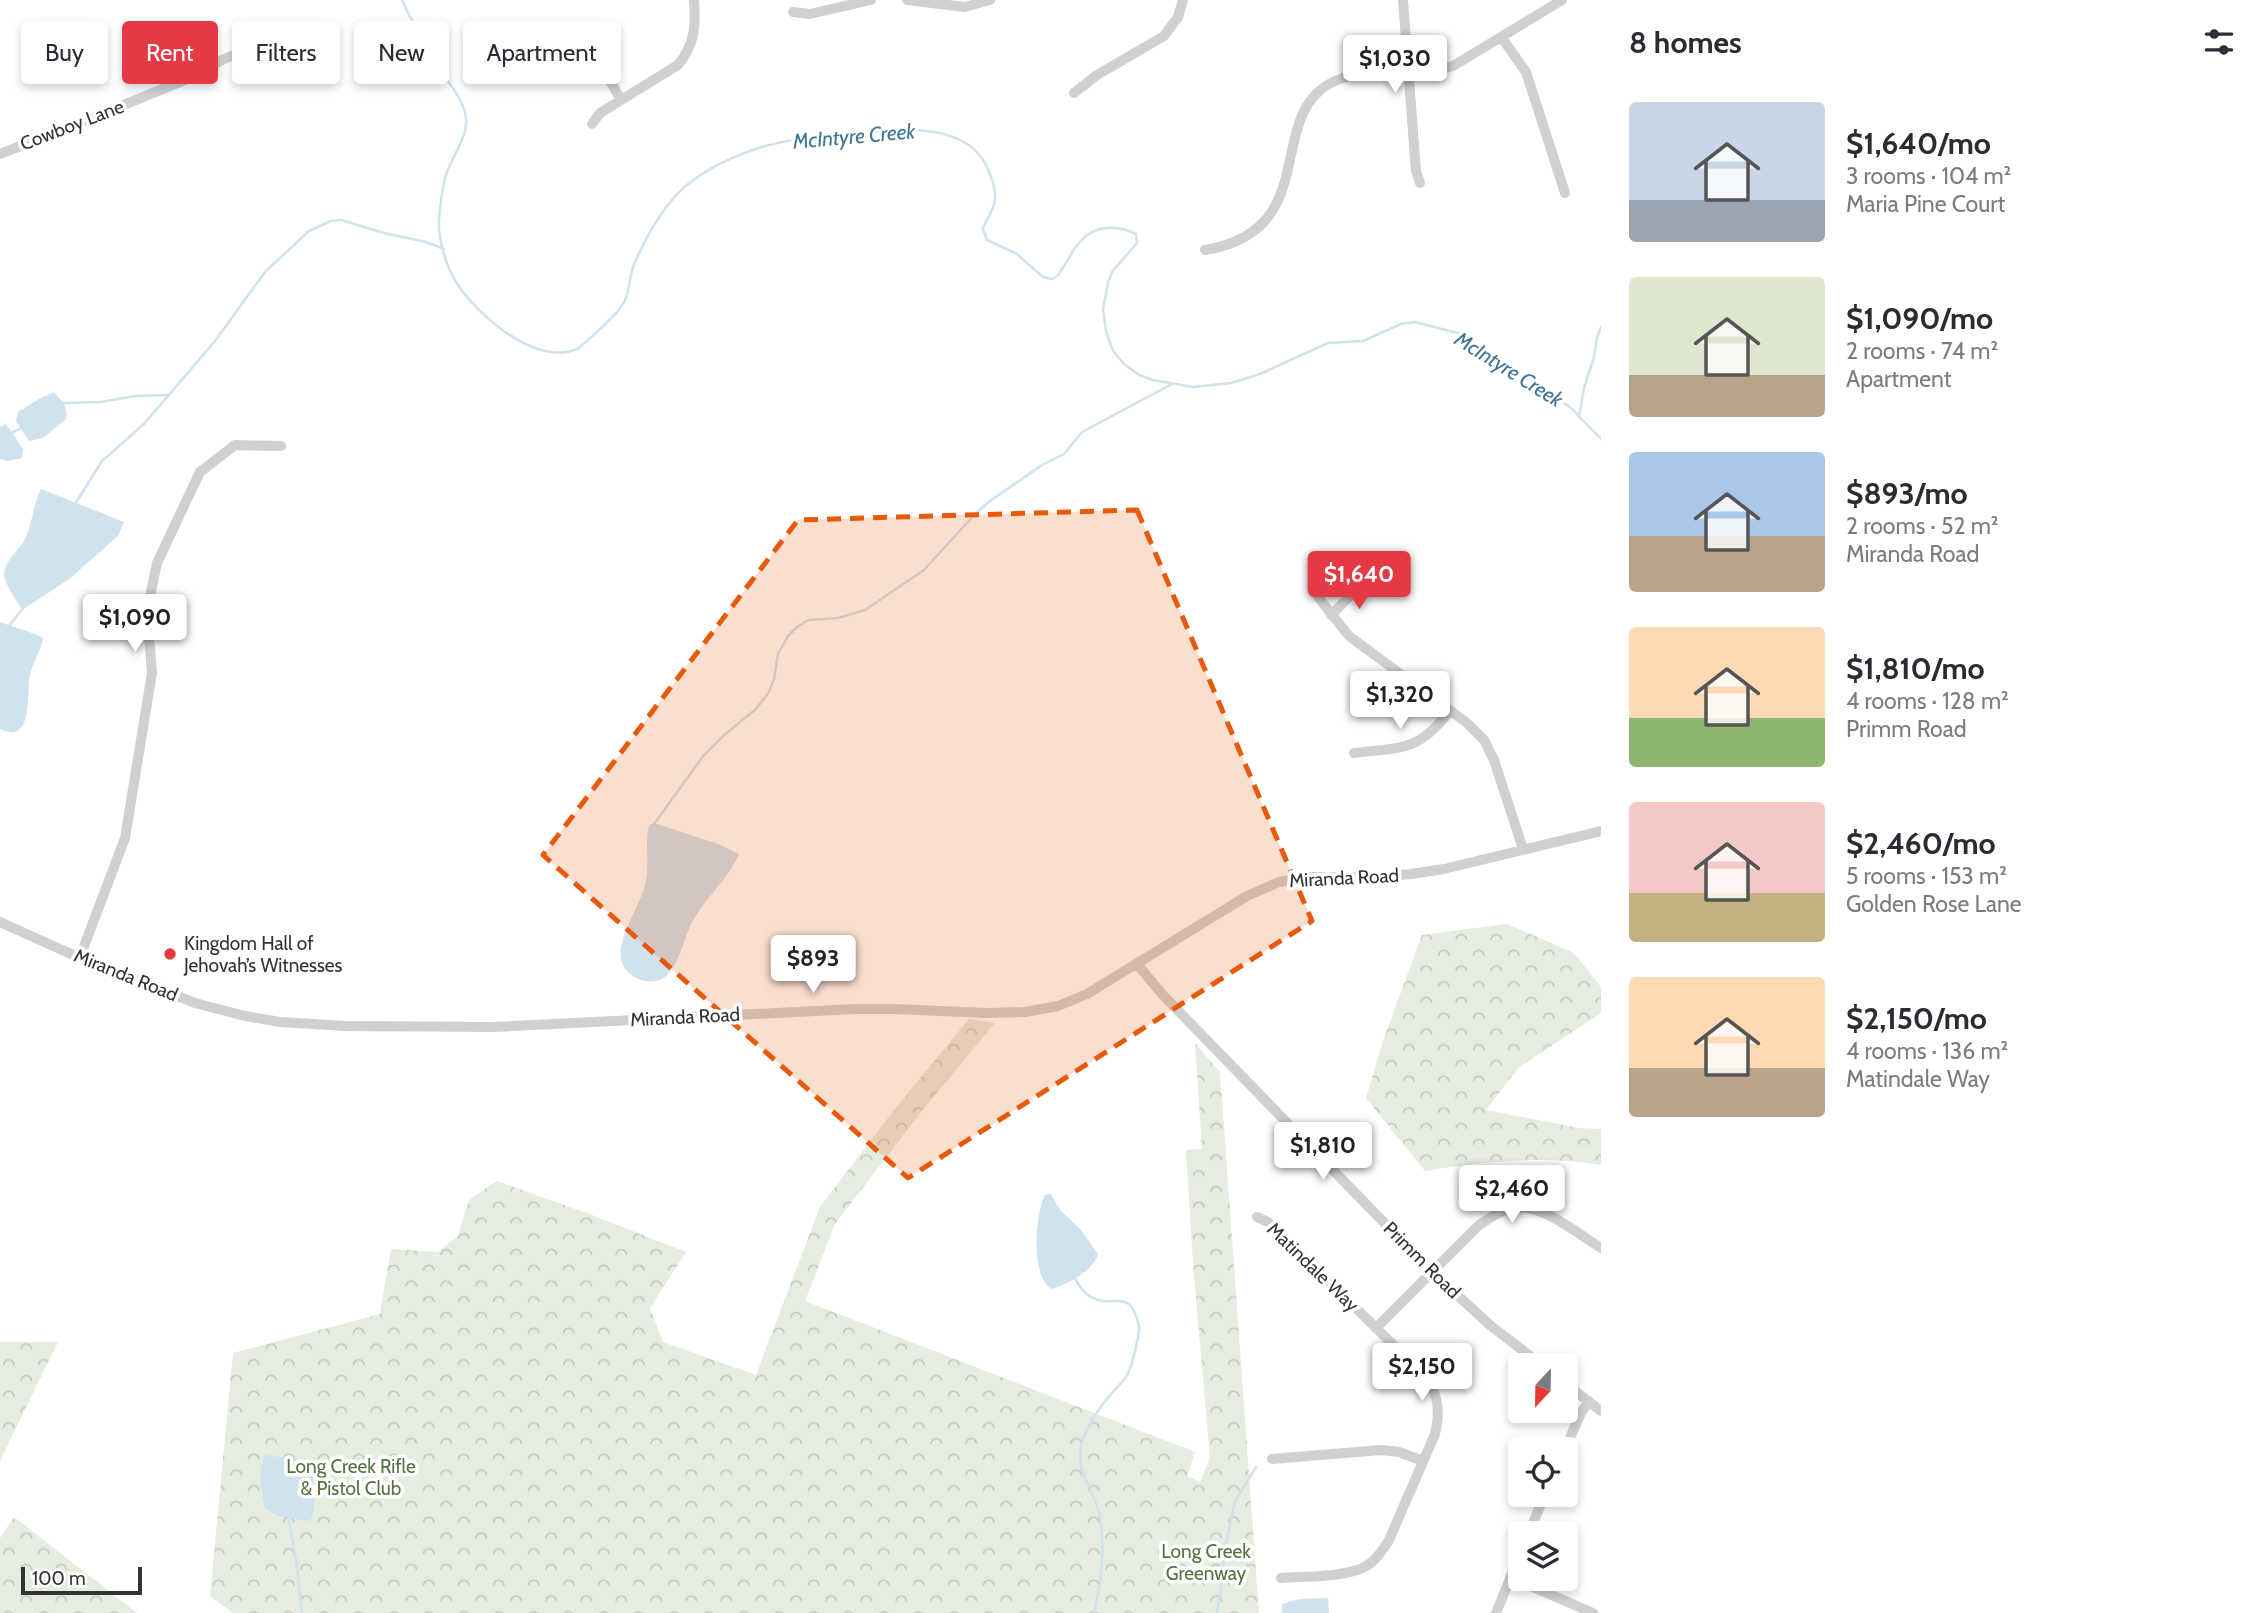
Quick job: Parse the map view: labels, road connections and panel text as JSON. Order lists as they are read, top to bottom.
{
  "streets": {
    "street": [
      "Cowboy Lane",
      "Miranda Road",
      "Primm Road",
      "Matindale Way"
    ]
  },
  "crossings": [
    ["Miranda Road", "Primm Road"]
  ],
  "water": ["McIntyre Creek"],
  "parks": ["Long Creek Rifle & Pistol Club", "Long Creek Greenway"],
  "places": ["Kingdom Hall of Jehovah’s Witnesses"],
  "scale_bar": "100 m",
  "north": "bottom",
  "page": {
    "heading": "8 homes",
    "chip": [
      "Buy",
      "Rent",
      "Filters",
      "New",
      "Apartment"
    ],
    "price": [
      "$1,030",
      "$1,640",
      "$1,090",
      "$1,320",
      "$893",
      "$1,810",
      "$2,460",
      "$2,150"
    ],
    "list": [
      {
        "name": "$1,640/mo",
        "note": "3 rooms · 104 m² · Maria Pine Court"
      },
      {
        "name": "$1,090/mo",
        "note": "2 rooms · 74 m² · Apartment"
      },
      {
        "name": "$893/mo",
        "note": "2 rooms · 52 m² · Miranda Road"
      },
      {
        "name": "$1,810/mo",
        "note": "4 rooms · 128 m² · Primm Road"
      },
      {
        "name": "$2,460/mo",
        "note": "5 rooms · 153 m² · Golden Rose Lane"
      },
      {
        "name": "$2,150/mo",
        "note": "4 rooms · 136 m² · Matindale Way"
      }
    ],
    "scale": "100 m"
  }
}
